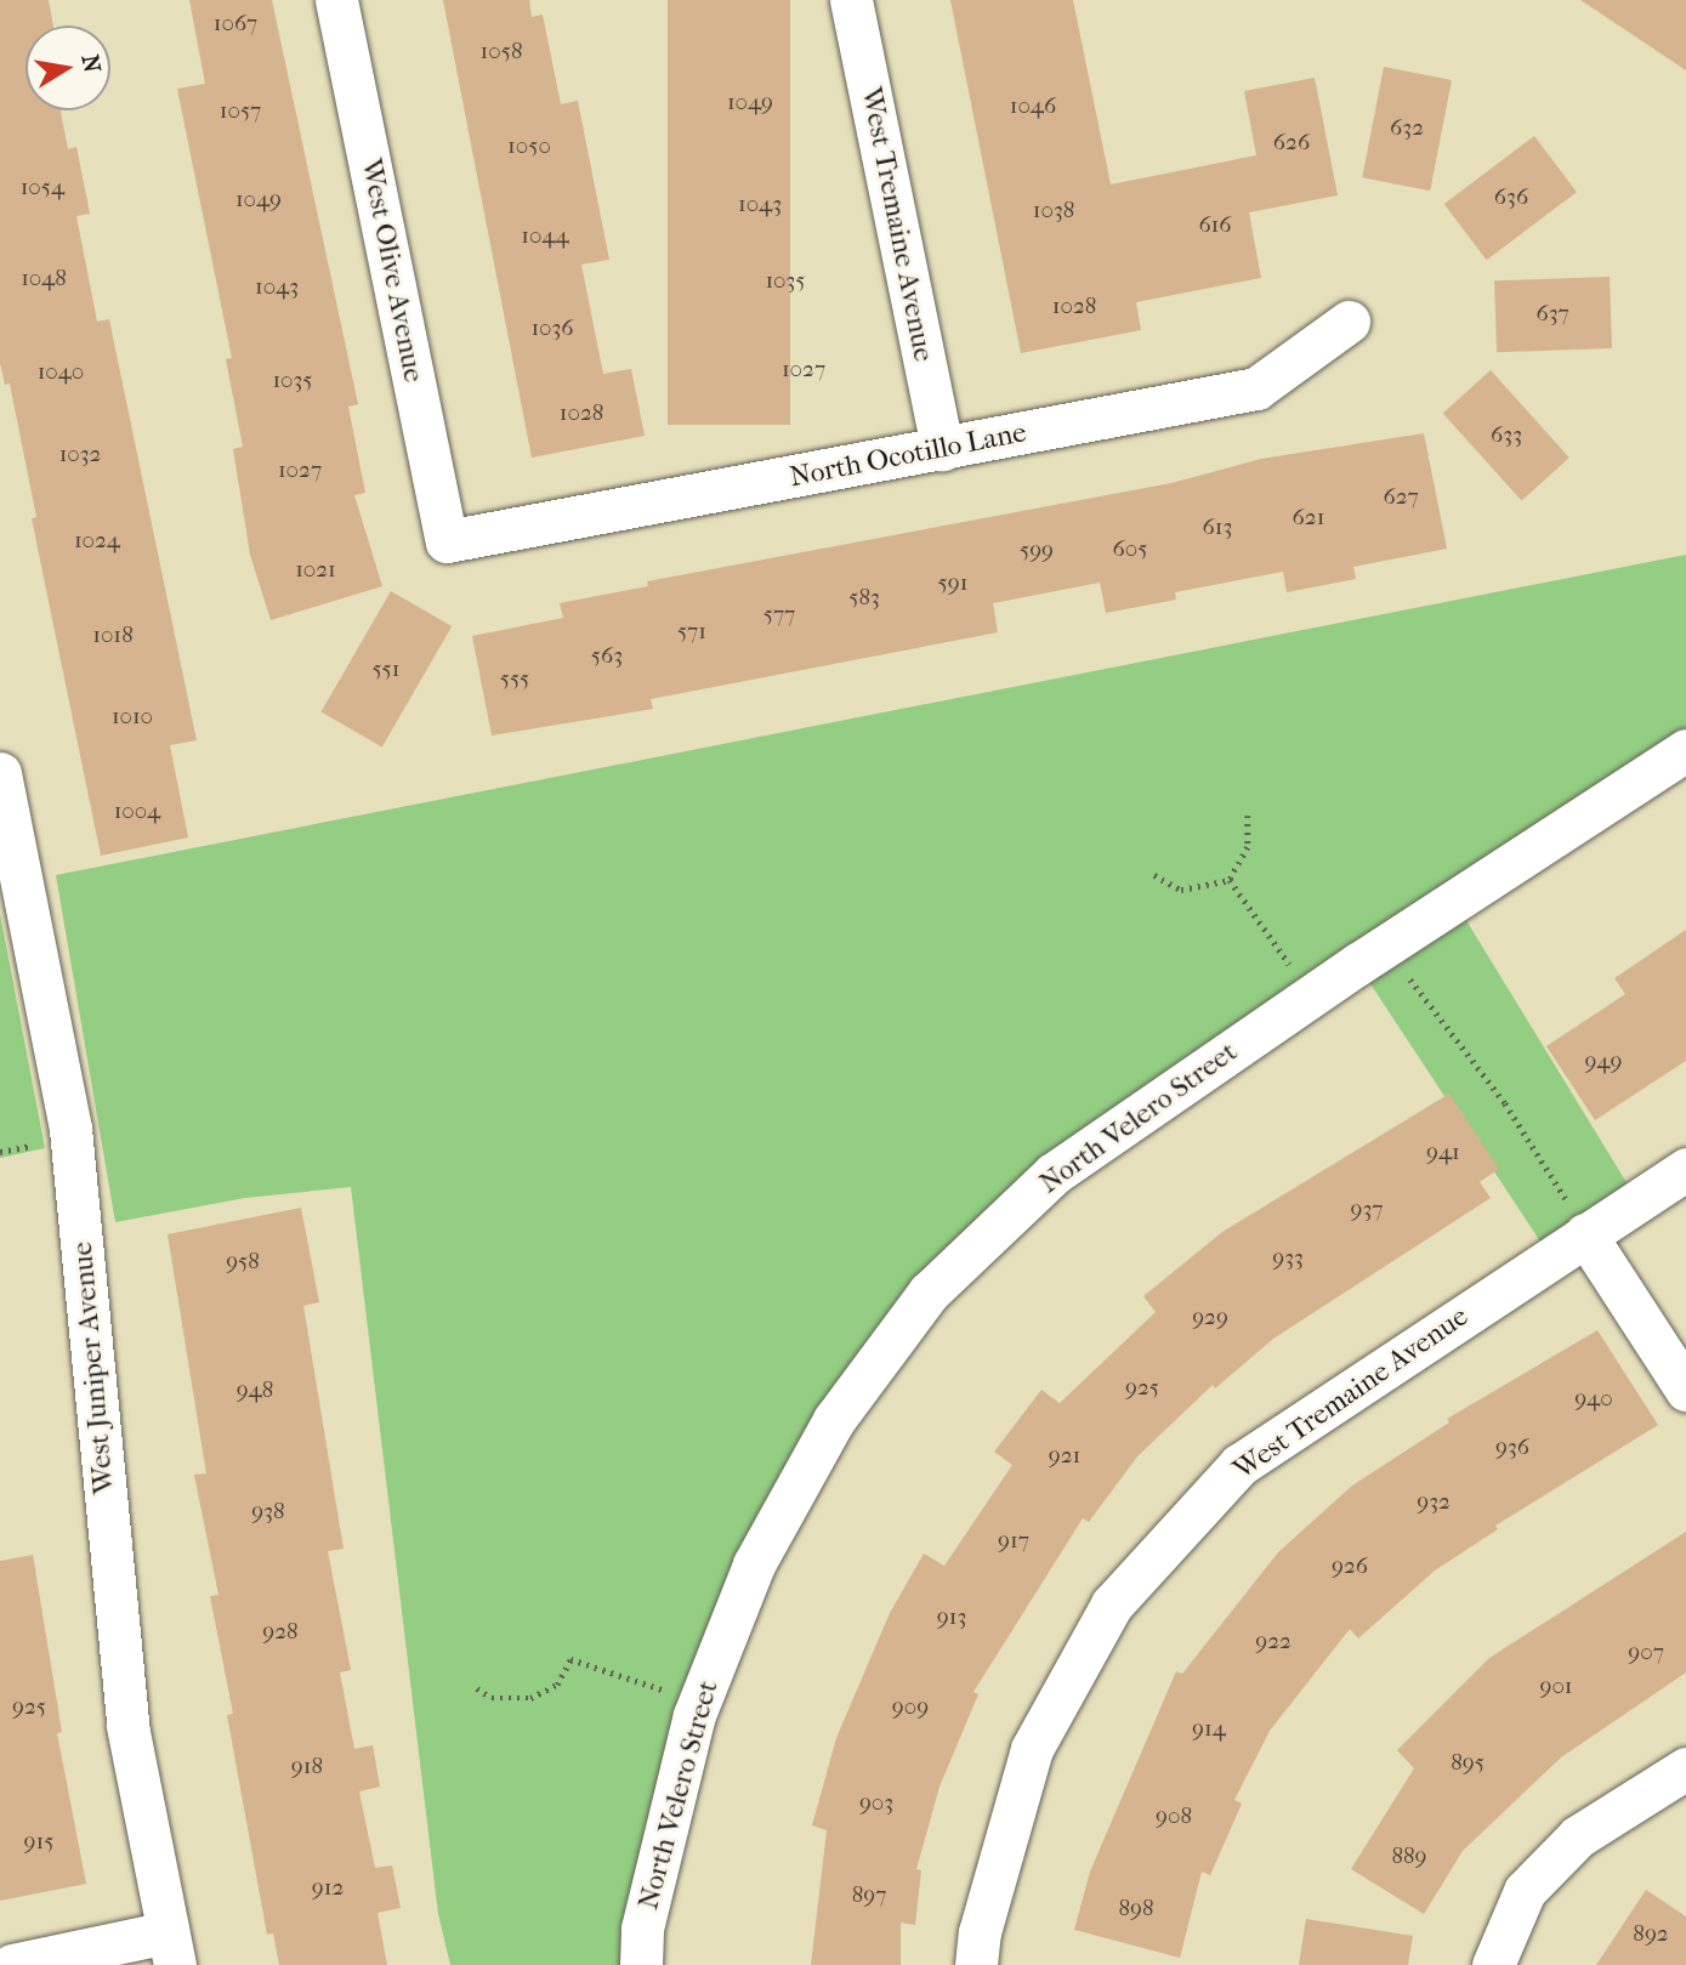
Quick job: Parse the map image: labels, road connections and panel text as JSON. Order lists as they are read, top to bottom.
{
  "streets": {
    "street": [
      "West Tremaine Avenue",
      "West Olive Avenue",
      "North Ocotillo Lane",
      "North Velero Street",
      "West Juniper Avenue"
    ]
  },
  "crossings": [
    ["West Tremaine Avenue", "North Ocotillo Lane"],
    ["West Olive Avenue", "North Ocotillo Lane"]
  ],
  "house_numbers": [
    "1067",
    "1058",
    "1049",
    "1046",
    "1057",
    "632",
    "626",
    "1050",
    "1054",
    "636",
    "1049",
    "1043",
    "1038",
    "616",
    "1044",
    "1048",
    "1035",
    "1043",
    "1028",
    "637",
    "1036",
    "1027",
    "1040",
    "1035",
    "1028",
    "633",
    "1032",
    "1027",
    "627",
    "621",
    "613",
    "1024",
    "605",
    "599",
    "1021",
    "591",
    "583",
    "577",
    "571",
    "1018",
    "563",
    "551",
    "555",
    "1010",
    "1004",
    "949",
    "941",
    "937",
    "933",
    "958",
    "929",
    "925",
    "948",
    "940",
    "936",
    "921",
    "932",
    "938",
    "917",
    "926",
    "913",
    "928",
    "922",
    "907",
    "901",
    "925",
    "909",
    "914",
    "895",
    "918",
    "903",
    "908",
    "915",
    "889",
    "912",
    "897",
    "898",
    "892"
  ],
  "north": "right"
}
